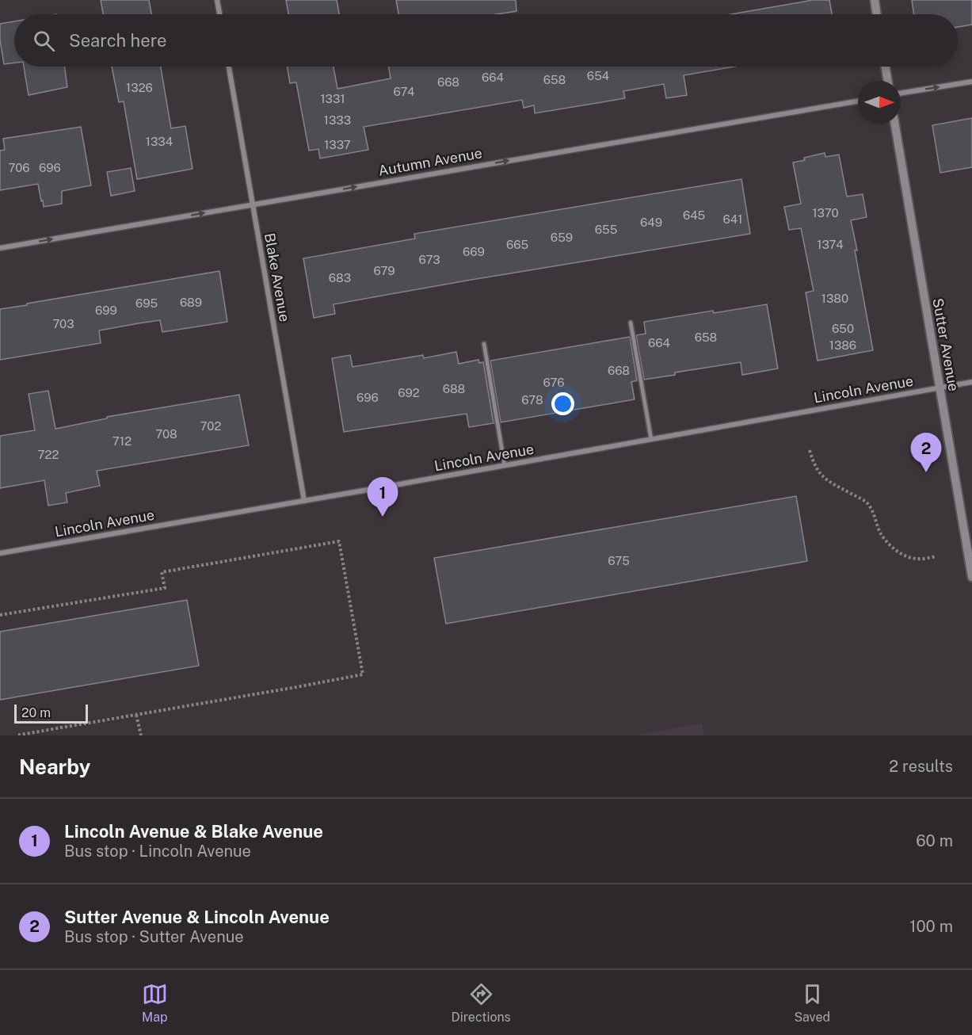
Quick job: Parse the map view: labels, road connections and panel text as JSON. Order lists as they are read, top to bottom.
{
  "streets": {
    "street": [
      "Autumn Avenue",
      "Blake Avenue",
      "Sutter Avenue",
      "Lincoln Avenue"
    ]
  },
  "crossings": [
    ["Autumn Avenue", "Blake Avenue"],
    ["Blake Avenue", "Lincoln Avenue"],
    ["Sutter Avenue", "Lincoln Avenue"]
  ],
  "one_way": ["Autumn Avenue"],
  "house_numbers": [
    "654",
    "664",
    "658",
    "668",
    "1326",
    "674",
    "1331",
    "1333",
    "1334",
    "1337",
    "706",
    "696",
    "1370",
    "645",
    "641",
    "649",
    "655",
    "659",
    "665",
    "1374",
    "669",
    "673",
    "679",
    "683",
    "1380",
    "689",
    "695",
    "699",
    "703",
    "650",
    "658",
    "664",
    "1386",
    "668",
    "676",
    "688",
    "692",
    "696",
    "678",
    "702",
    "708",
    "712",
    "722",
    "675"
  ],
  "scale_bar": "20 m",
  "north": "right",
  "page": {
    "search": "Search here",
    "pins": ["2", "1"],
    "scale": "20 m",
    "heading": ["Nearby", "2 results"],
    "list": [
      {
        "mark": "1",
        "name": "Lincoln Avenue & Blake Avenue",
        "note": "Bus stop · Lincoln Avenue",
        "value": "60 m"
      },
      {
        "mark": "2",
        "name": "Sutter Avenue & Lincoln Avenue",
        "note": "Bus stop · Sutter Avenue",
        "value": "100 m"
      }
    ],
    "nav": ["Map", "Directions", "Saved"]
  }
}
